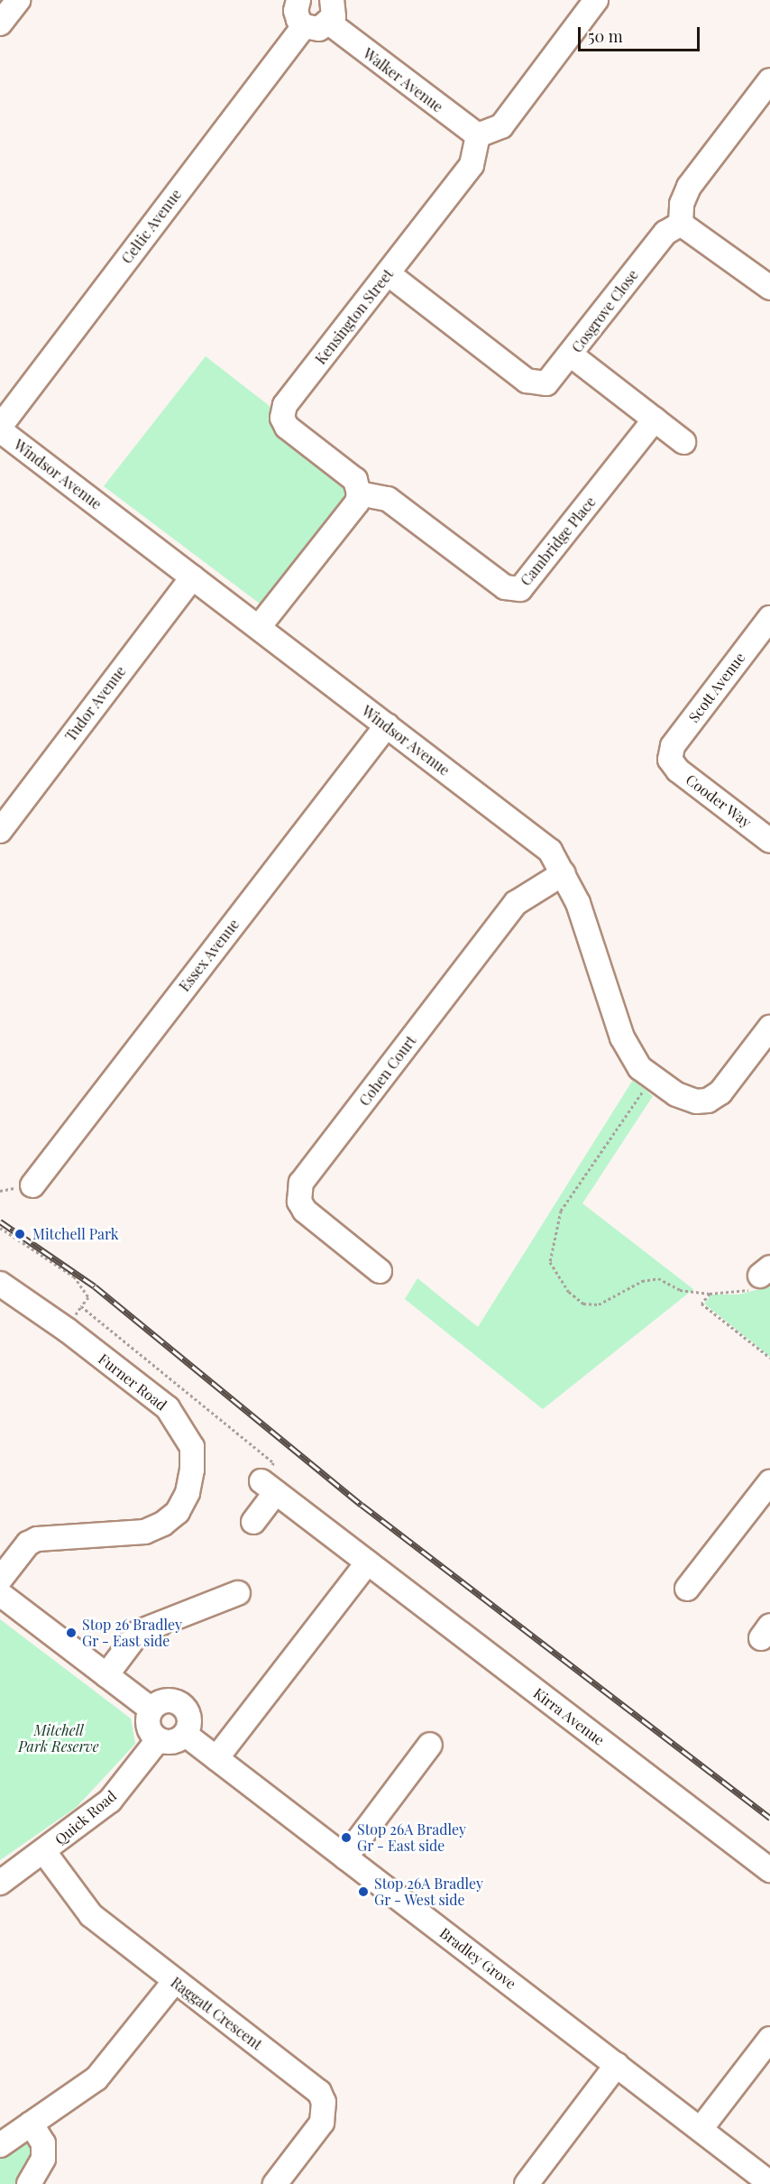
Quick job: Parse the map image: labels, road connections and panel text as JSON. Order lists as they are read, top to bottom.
{
  "streets": {
    "street": [
      "Walker Avenue",
      "Celtic Avenue",
      "Cosgrove Close",
      "Kensington Street",
      "Windsor Avenue",
      "Cambridge Place",
      "Scott Avenue",
      "Tudor Avenue",
      "Cooder Way",
      "Essex Avenue",
      "Cohen Court",
      "Furner Road",
      "Kirra Avenue",
      "Quick Road",
      "Bradley Grove",
      "Raggatt Crescent"
    ]
  },
  "crossings": [
    ["Walker Avenue", "Kensington Street"],
    ["Celtic Avenue", "Windsor Avenue"],
    ["Cosgrove Close", "Kensington Street"],
    ["Kensington Street", "Cambridge Place"],
    ["Windsor Avenue", "Tudor Avenue"],
    ["Windsor Avenue", "Essex Avenue"],
    ["Windsor Avenue", "Cohen Court"],
    ["Scott Avenue", "Cooder Way"],
    ["Quick Road", "Bradley Grove"],
    ["Quick Road", "Raggatt Crescent"]
  ],
  "parks": ["Mitchell Park Reserve"],
  "places": [
    "Mitchell Park",
    "Stop 26 Bradley Gr - East side",
    "Stop 26A Bradley Gr - East side",
    "Stop 26A Bradley Gr - West side"
  ],
  "scale_bar": "50 m"
}
